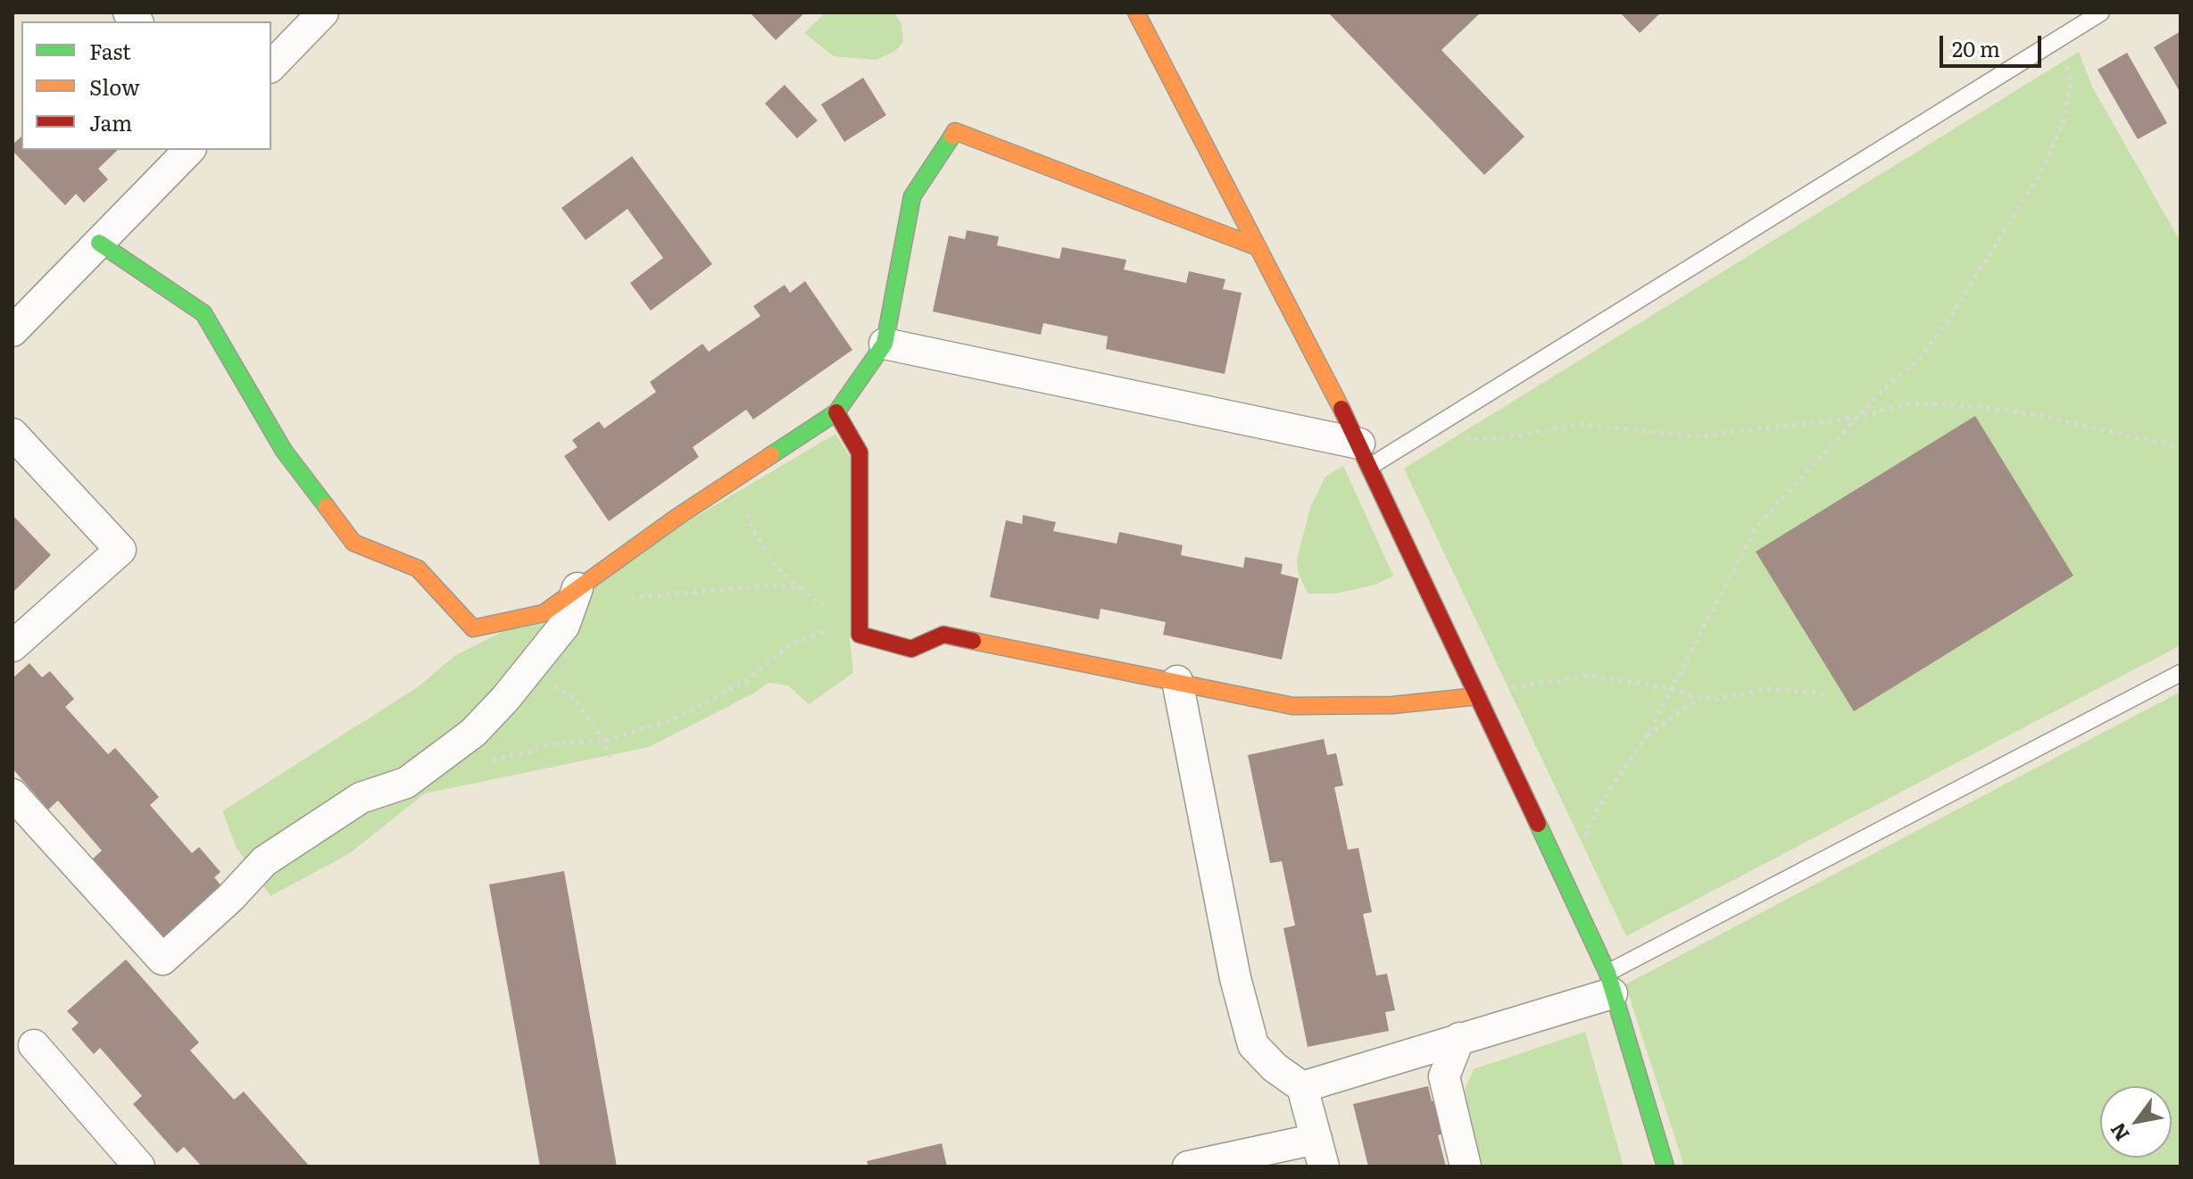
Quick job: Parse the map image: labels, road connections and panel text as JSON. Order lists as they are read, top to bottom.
{
  "legend": ["Fast", "Slow", "Jam"],
  "scale_bar": "20 m",
  "north": "bottom left"
}
